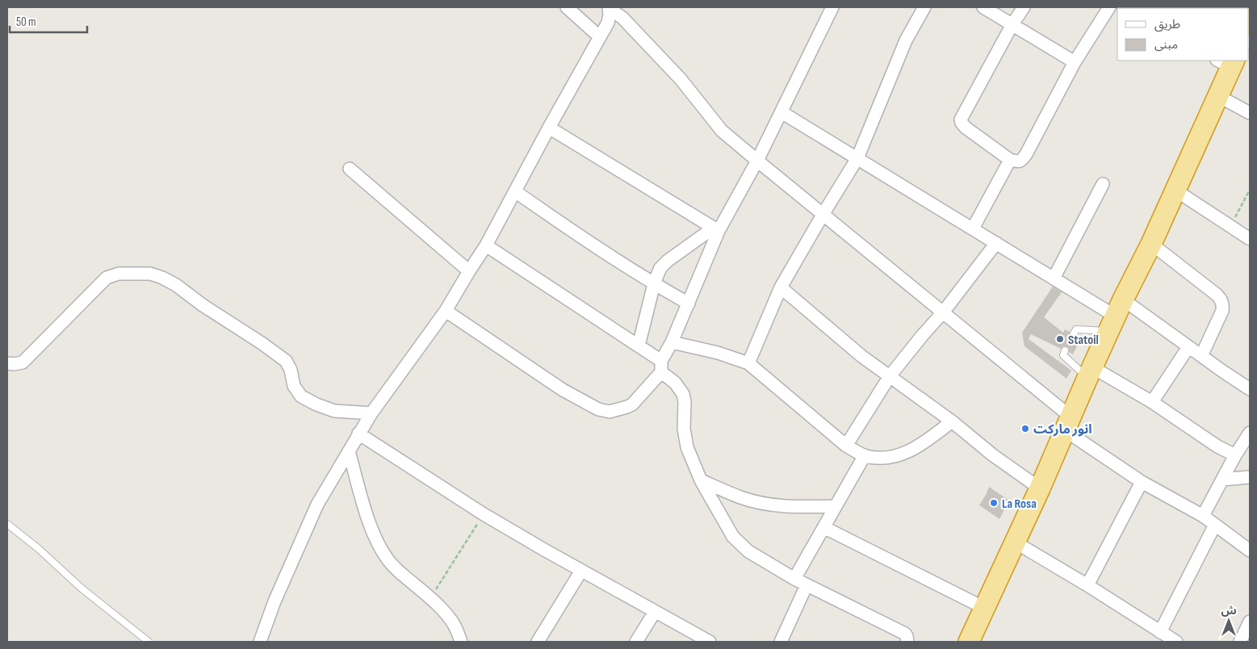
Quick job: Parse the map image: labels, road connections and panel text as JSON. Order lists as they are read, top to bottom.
{
  "places": ["Statoil", "انور ماركت", "La Rosa"],
  "legend": ["طريق", "مبنى"],
  "scale_bar": "50 m",
  "north": "top"
}
